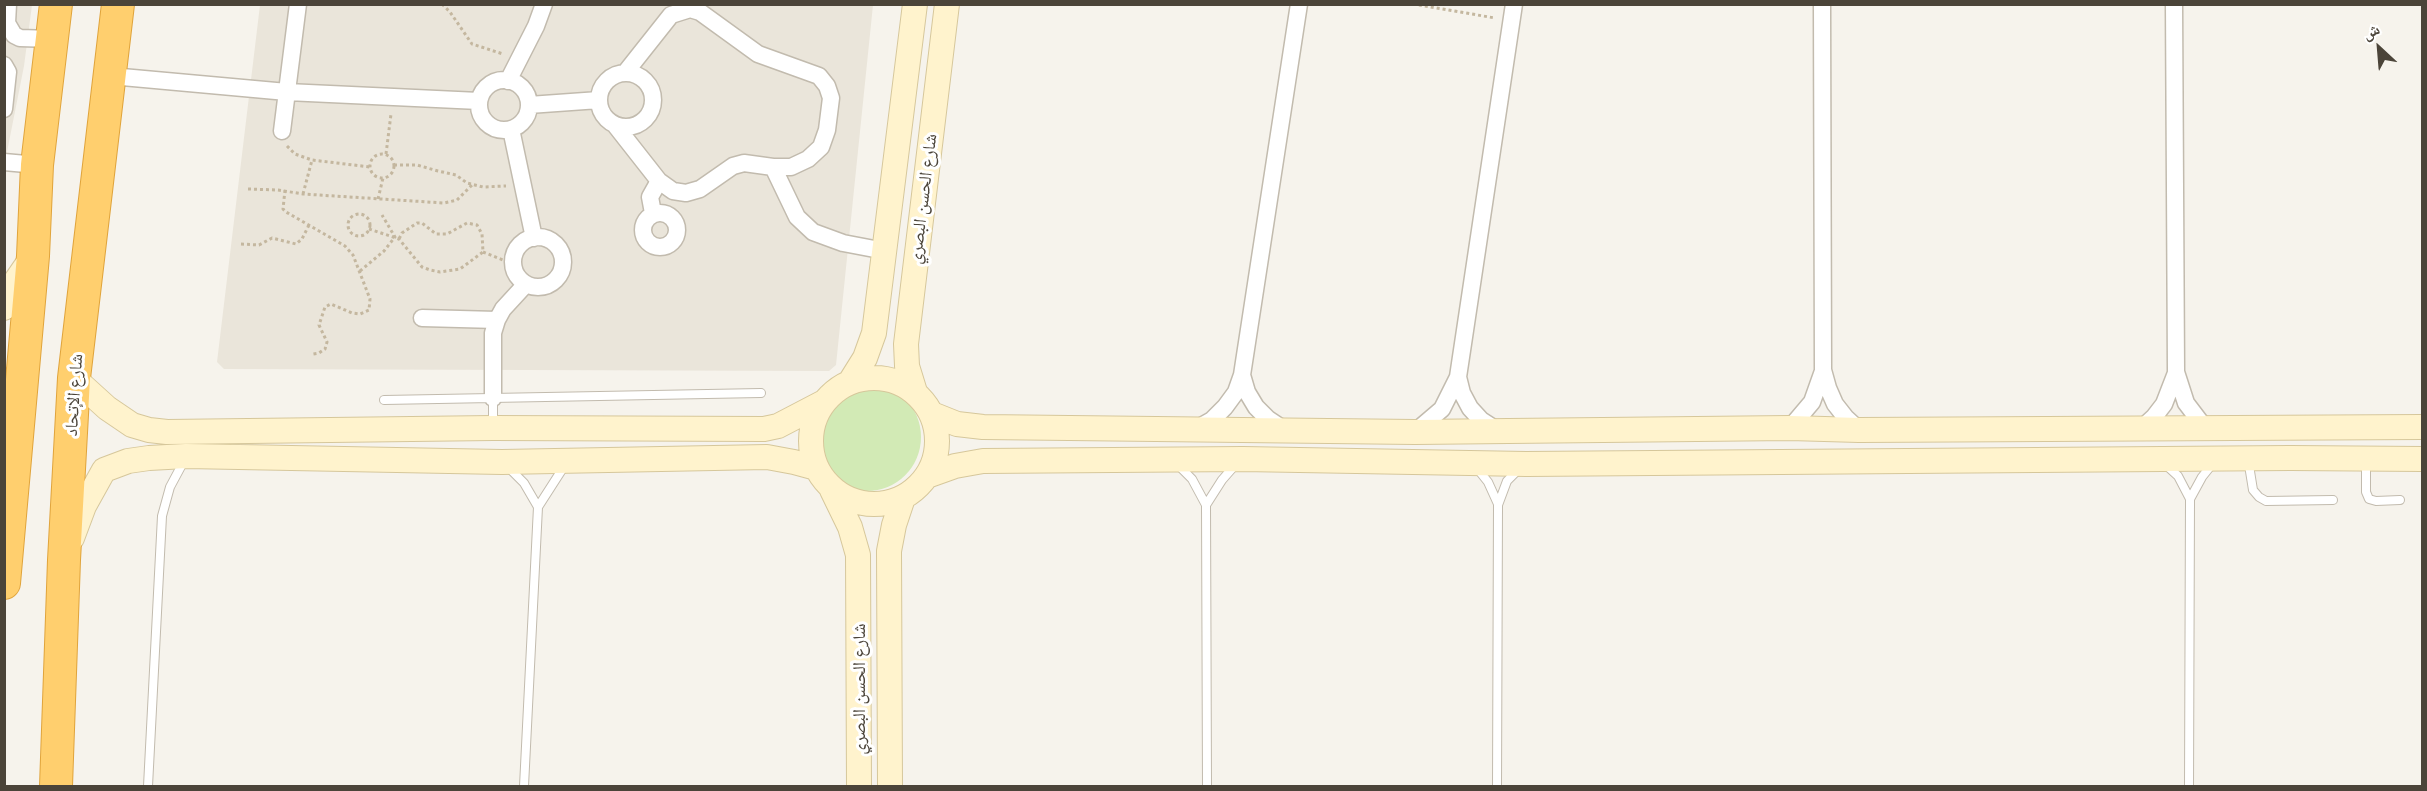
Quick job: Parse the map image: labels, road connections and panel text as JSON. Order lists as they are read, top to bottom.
{
  "streets": {
    "highway": ["شارع الإتحاد"],
    "street": ["شارع الحسن البصري"]
  },
  "north": "top left"
}
